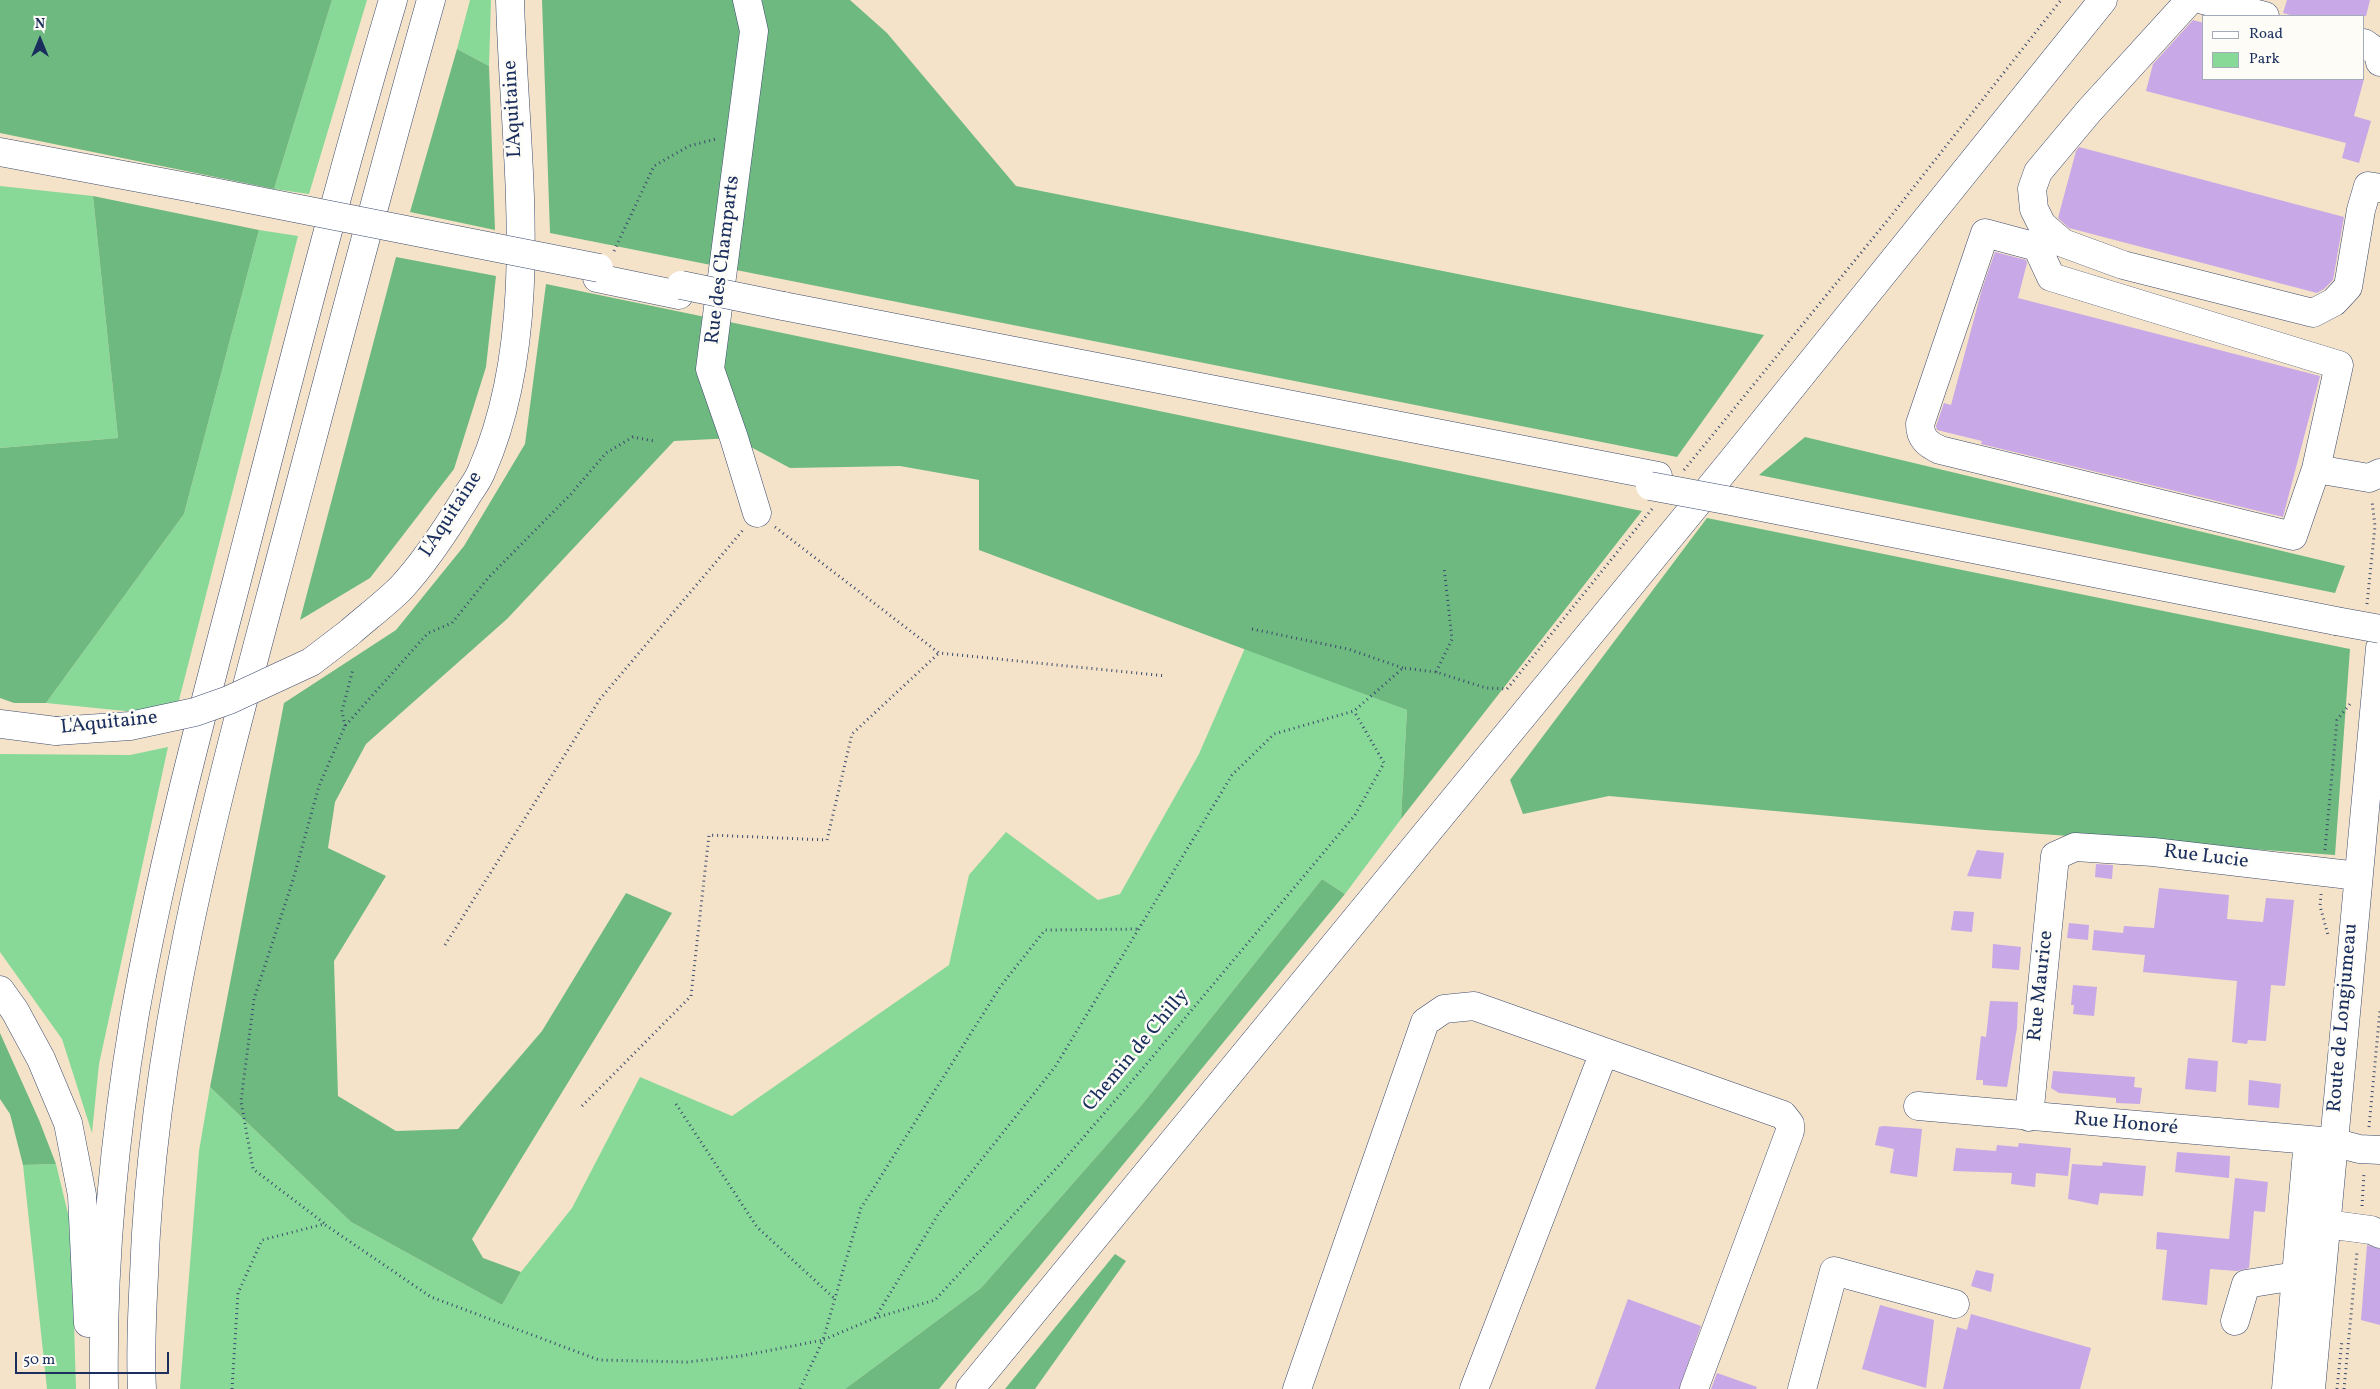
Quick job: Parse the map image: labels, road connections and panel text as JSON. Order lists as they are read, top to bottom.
{
  "streets": {
    "main road": [
      "L'Aquitaine",
      "Rue des Champarts",
      "Rue Lucie",
      "Rue Maurice",
      "Route de Longjumeau",
      "Rue Honoré"
    ],
    "path": ["Chemin de Chilly"]
  },
  "crossings": [
    ["Rue Lucie", "Rue Maurice"],
    ["Rue Lucie", "Route de Longjumeau"],
    ["Rue Maurice", "Rue Honoré"],
    ["Route de Longjumeau", "Rue Honoré"]
  ],
  "legend": ["Road", "Park"],
  "scale_bar": "50 m",
  "north": "top"
}
